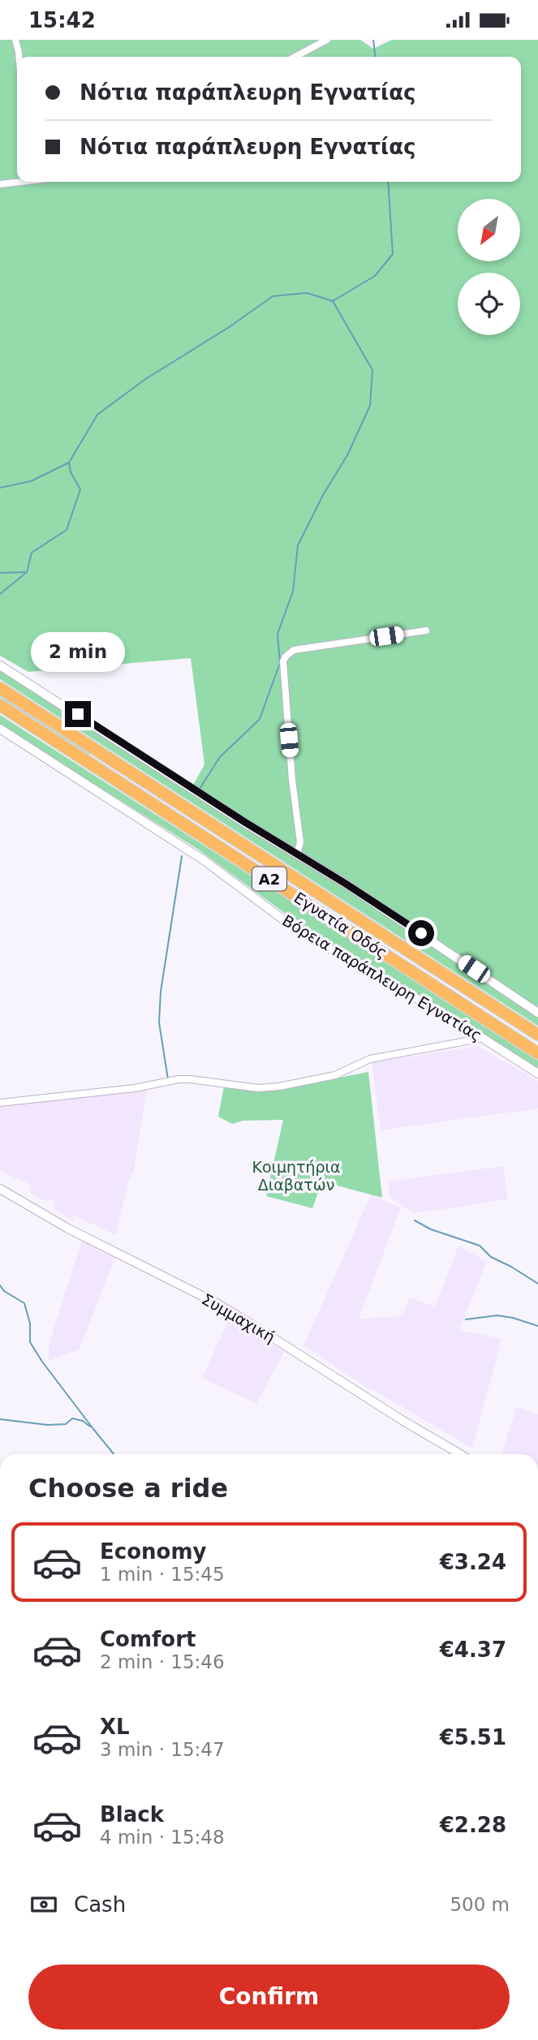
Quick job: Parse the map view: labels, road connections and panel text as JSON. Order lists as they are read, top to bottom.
{
  "streets": {
    "highway": ["Α2", "Εγνατία Οδός"],
    "street": ["Βόρεια παράπλευρη Εγνατίας", "Συμμαχική"]
  },
  "parks": ["Κοιμητήρια Διαβατών"],
  "north": "bottom left",
  "page": {
    "status": "15:42",
    "banner": ["Νότια παράπλευρη Εγνατίας", "Νότια παράπλευρη Εγνατίας"],
    "bubble": "2 min",
    "heading": "Choose a ride",
    "list": [
      {
        "name": "Economy",
        "note": "1 min · 15:45",
        "value": "€3.24"
      },
      {
        "name": "Comfort",
        "note": "2 min · 15:46",
        "value": "€4.37"
      },
      {
        "name": "XL",
        "note": "3 min · 15:47",
        "value": "€5.51"
      },
      {
        "name": "Black",
        "note": "4 min · 15:48",
        "value": "€2.28"
      }
    ],
    "pay": ["Cash", "500 m"],
    "buttons": "Confirm"
  }
}
